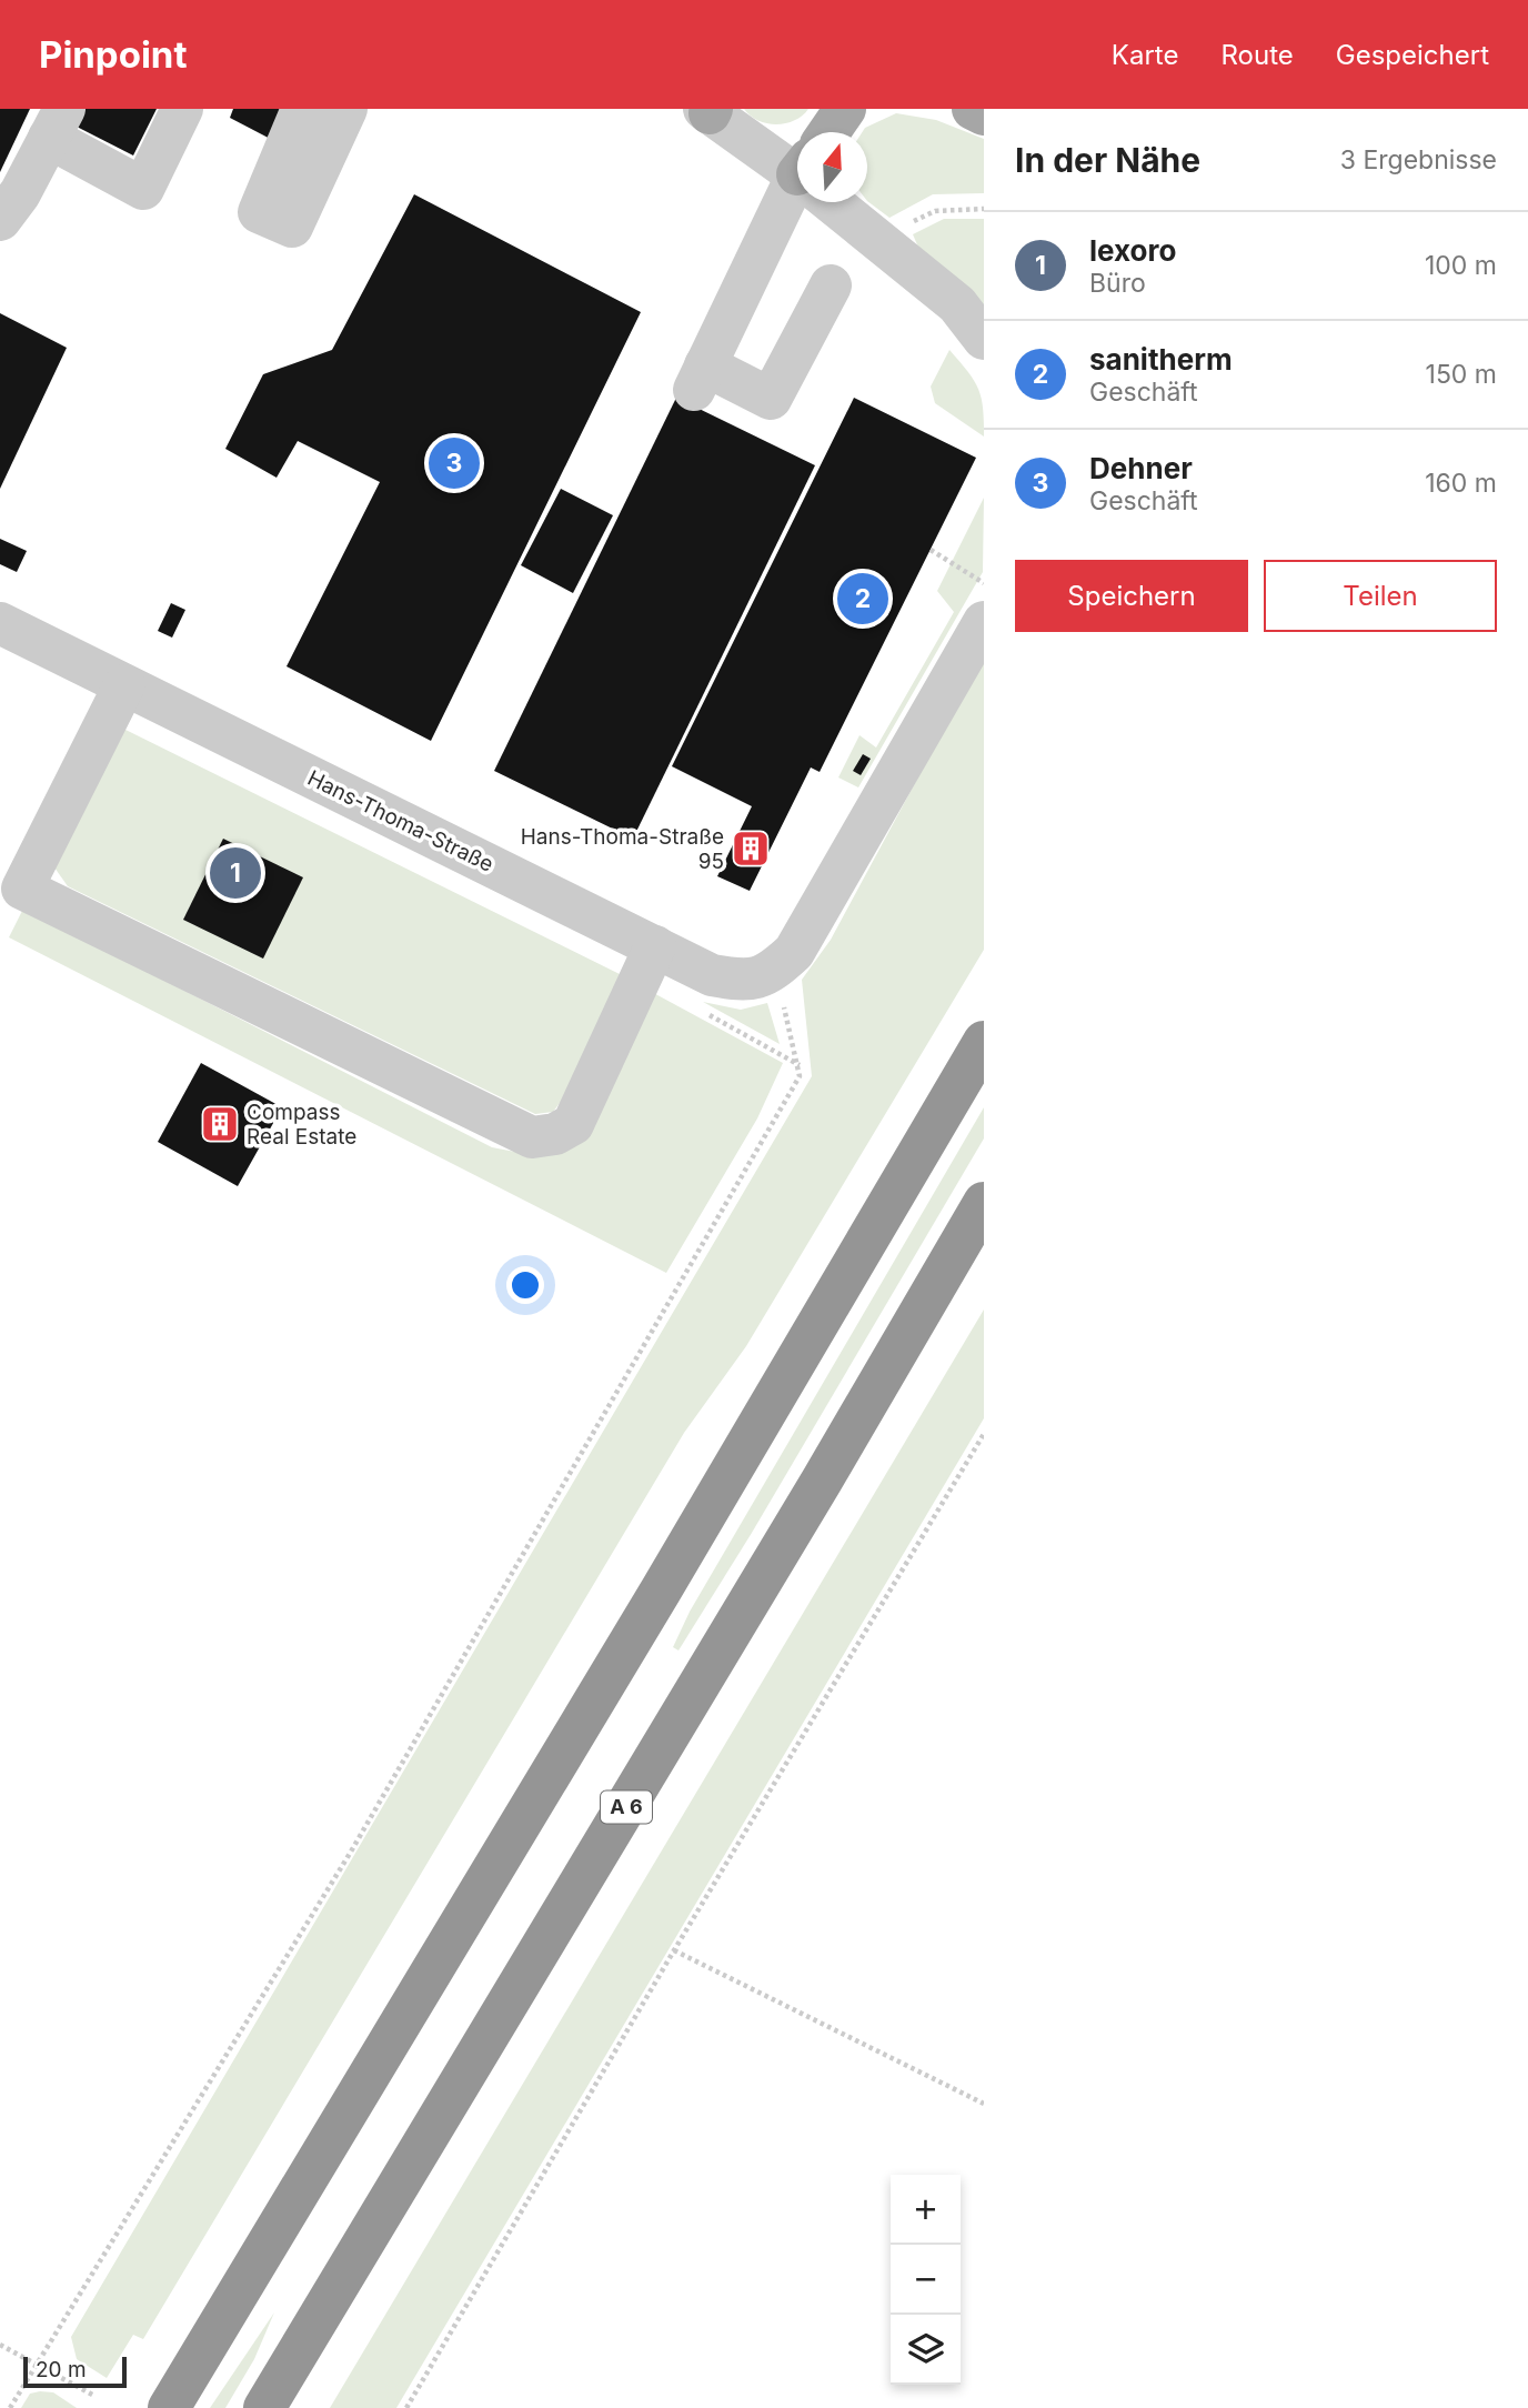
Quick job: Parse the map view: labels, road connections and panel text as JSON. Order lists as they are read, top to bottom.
{
  "streets": {
    "highway": ["A 6"],
    "street": ["Hans-Thoma-Straße"]
  },
  "places": {
    "building": ["Hans-Thoma-Straße 95", "Compass Real Estate"]
  },
  "scale_bar": "20 m",
  "north": "top",
  "page": {
    "header": "Pinpoint",
    "nav": ["Karte", "Route", "Gespeichert"],
    "heading": ["In der Nähe", "3 Ergebnisse"],
    "list": [
      {
        "mark": "1",
        "name": "lexoro",
        "note": "Büro",
        "value": "100 m"
      },
      {
        "mark": "2",
        "name": "sanitherm",
        "note": "Geschäft",
        "value": "150 m"
      },
      {
        "mark": "3",
        "name": "Dehner",
        "note": "Geschäft",
        "value": "160 m"
      }
    ],
    "pins": ["3", "2", "1"],
    "buttons": ["Speichern", "Teilen"],
    "map_buttons": ["+", "−"],
    "scale": "20 m"
  }
}
